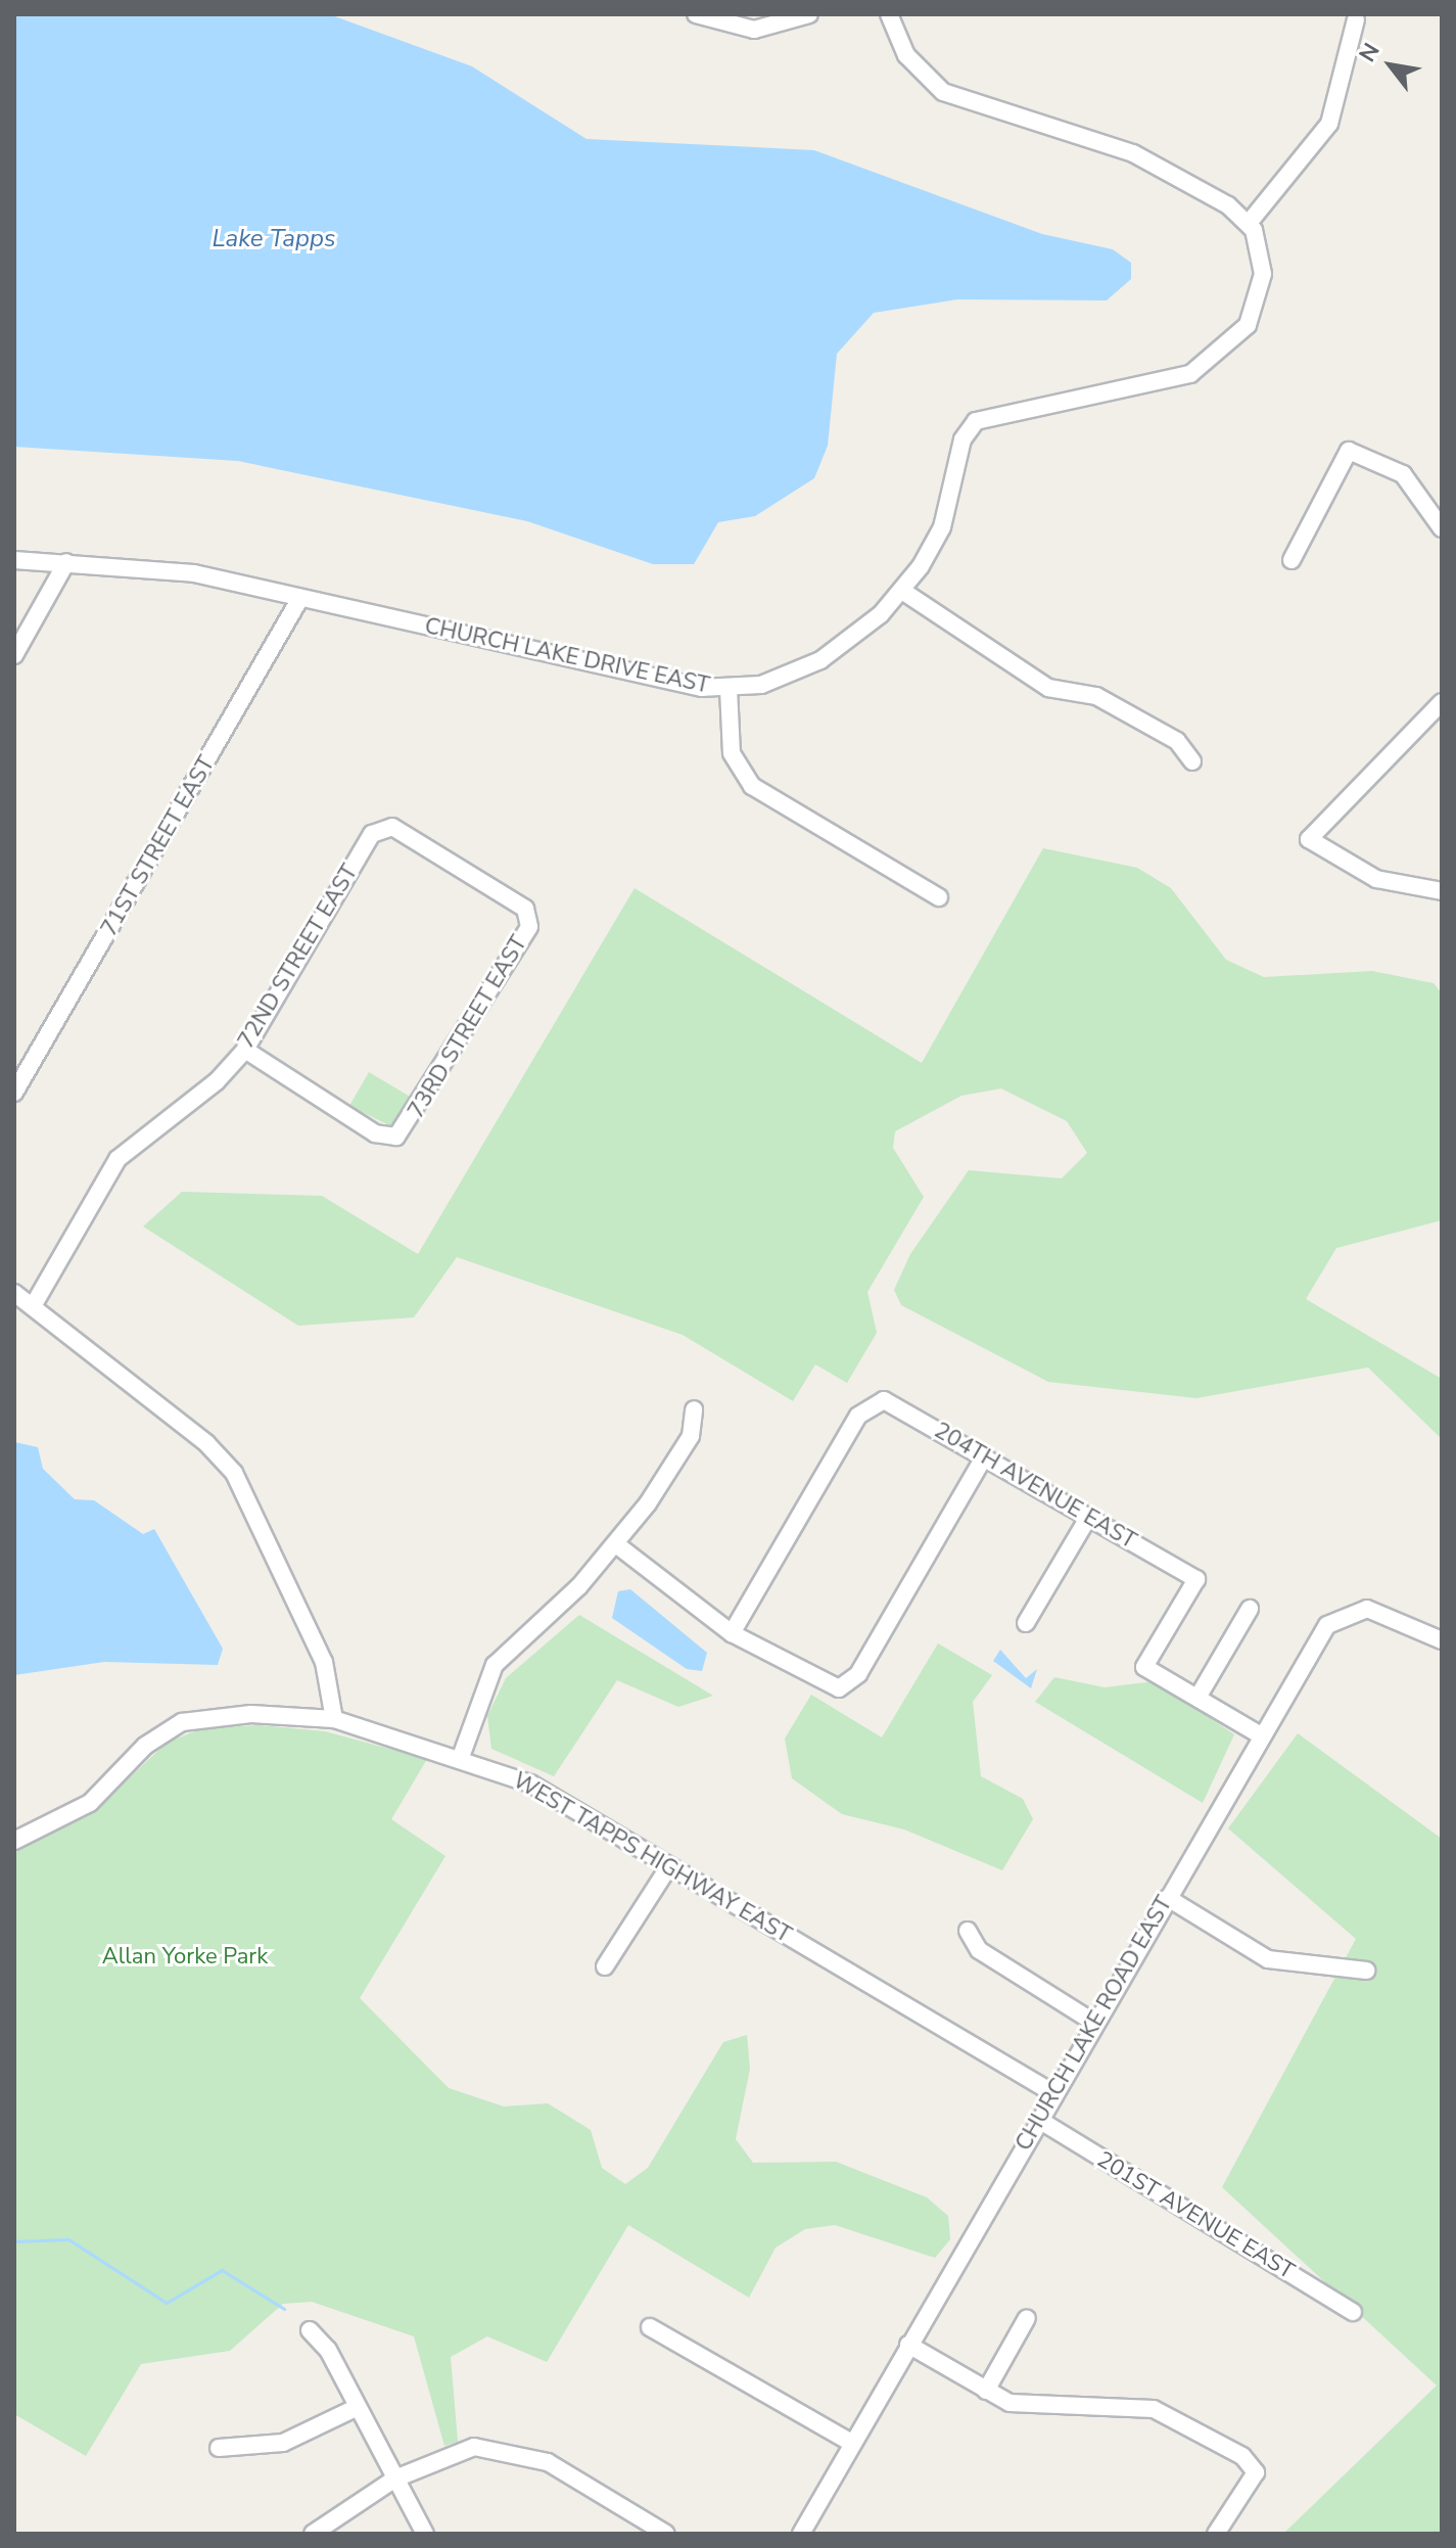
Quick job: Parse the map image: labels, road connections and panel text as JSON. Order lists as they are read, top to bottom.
{
  "streets": {
    "street": [
      "CHURCH LAKE DRIVE EAST",
      "71ST STREET EAST",
      "72ND STREET EAST",
      "73RD STREET EAST",
      "204TH AVENUE EAST",
      "WEST TAPPS HIGHWAY EAST",
      "CHURCH LAKE ROAD EAST",
      "201ST AVENUE EAST"
    ]
  },
  "crossings": [
    ["CHURCH LAKE DRIVE EAST", "71ST STREET EAST"],
    ["72ND STREET EAST", "73RD STREET EAST"],
    ["WEST TAPPS HIGHWAY EAST", "CHURCH LAKE ROAD EAST"],
    ["CHURCH LAKE ROAD EAST", "201ST AVENUE EAST"]
  ],
  "water": ["Lake Tapps"],
  "parks": ["Allan Yorke Park"],
  "north": "top left"
}
